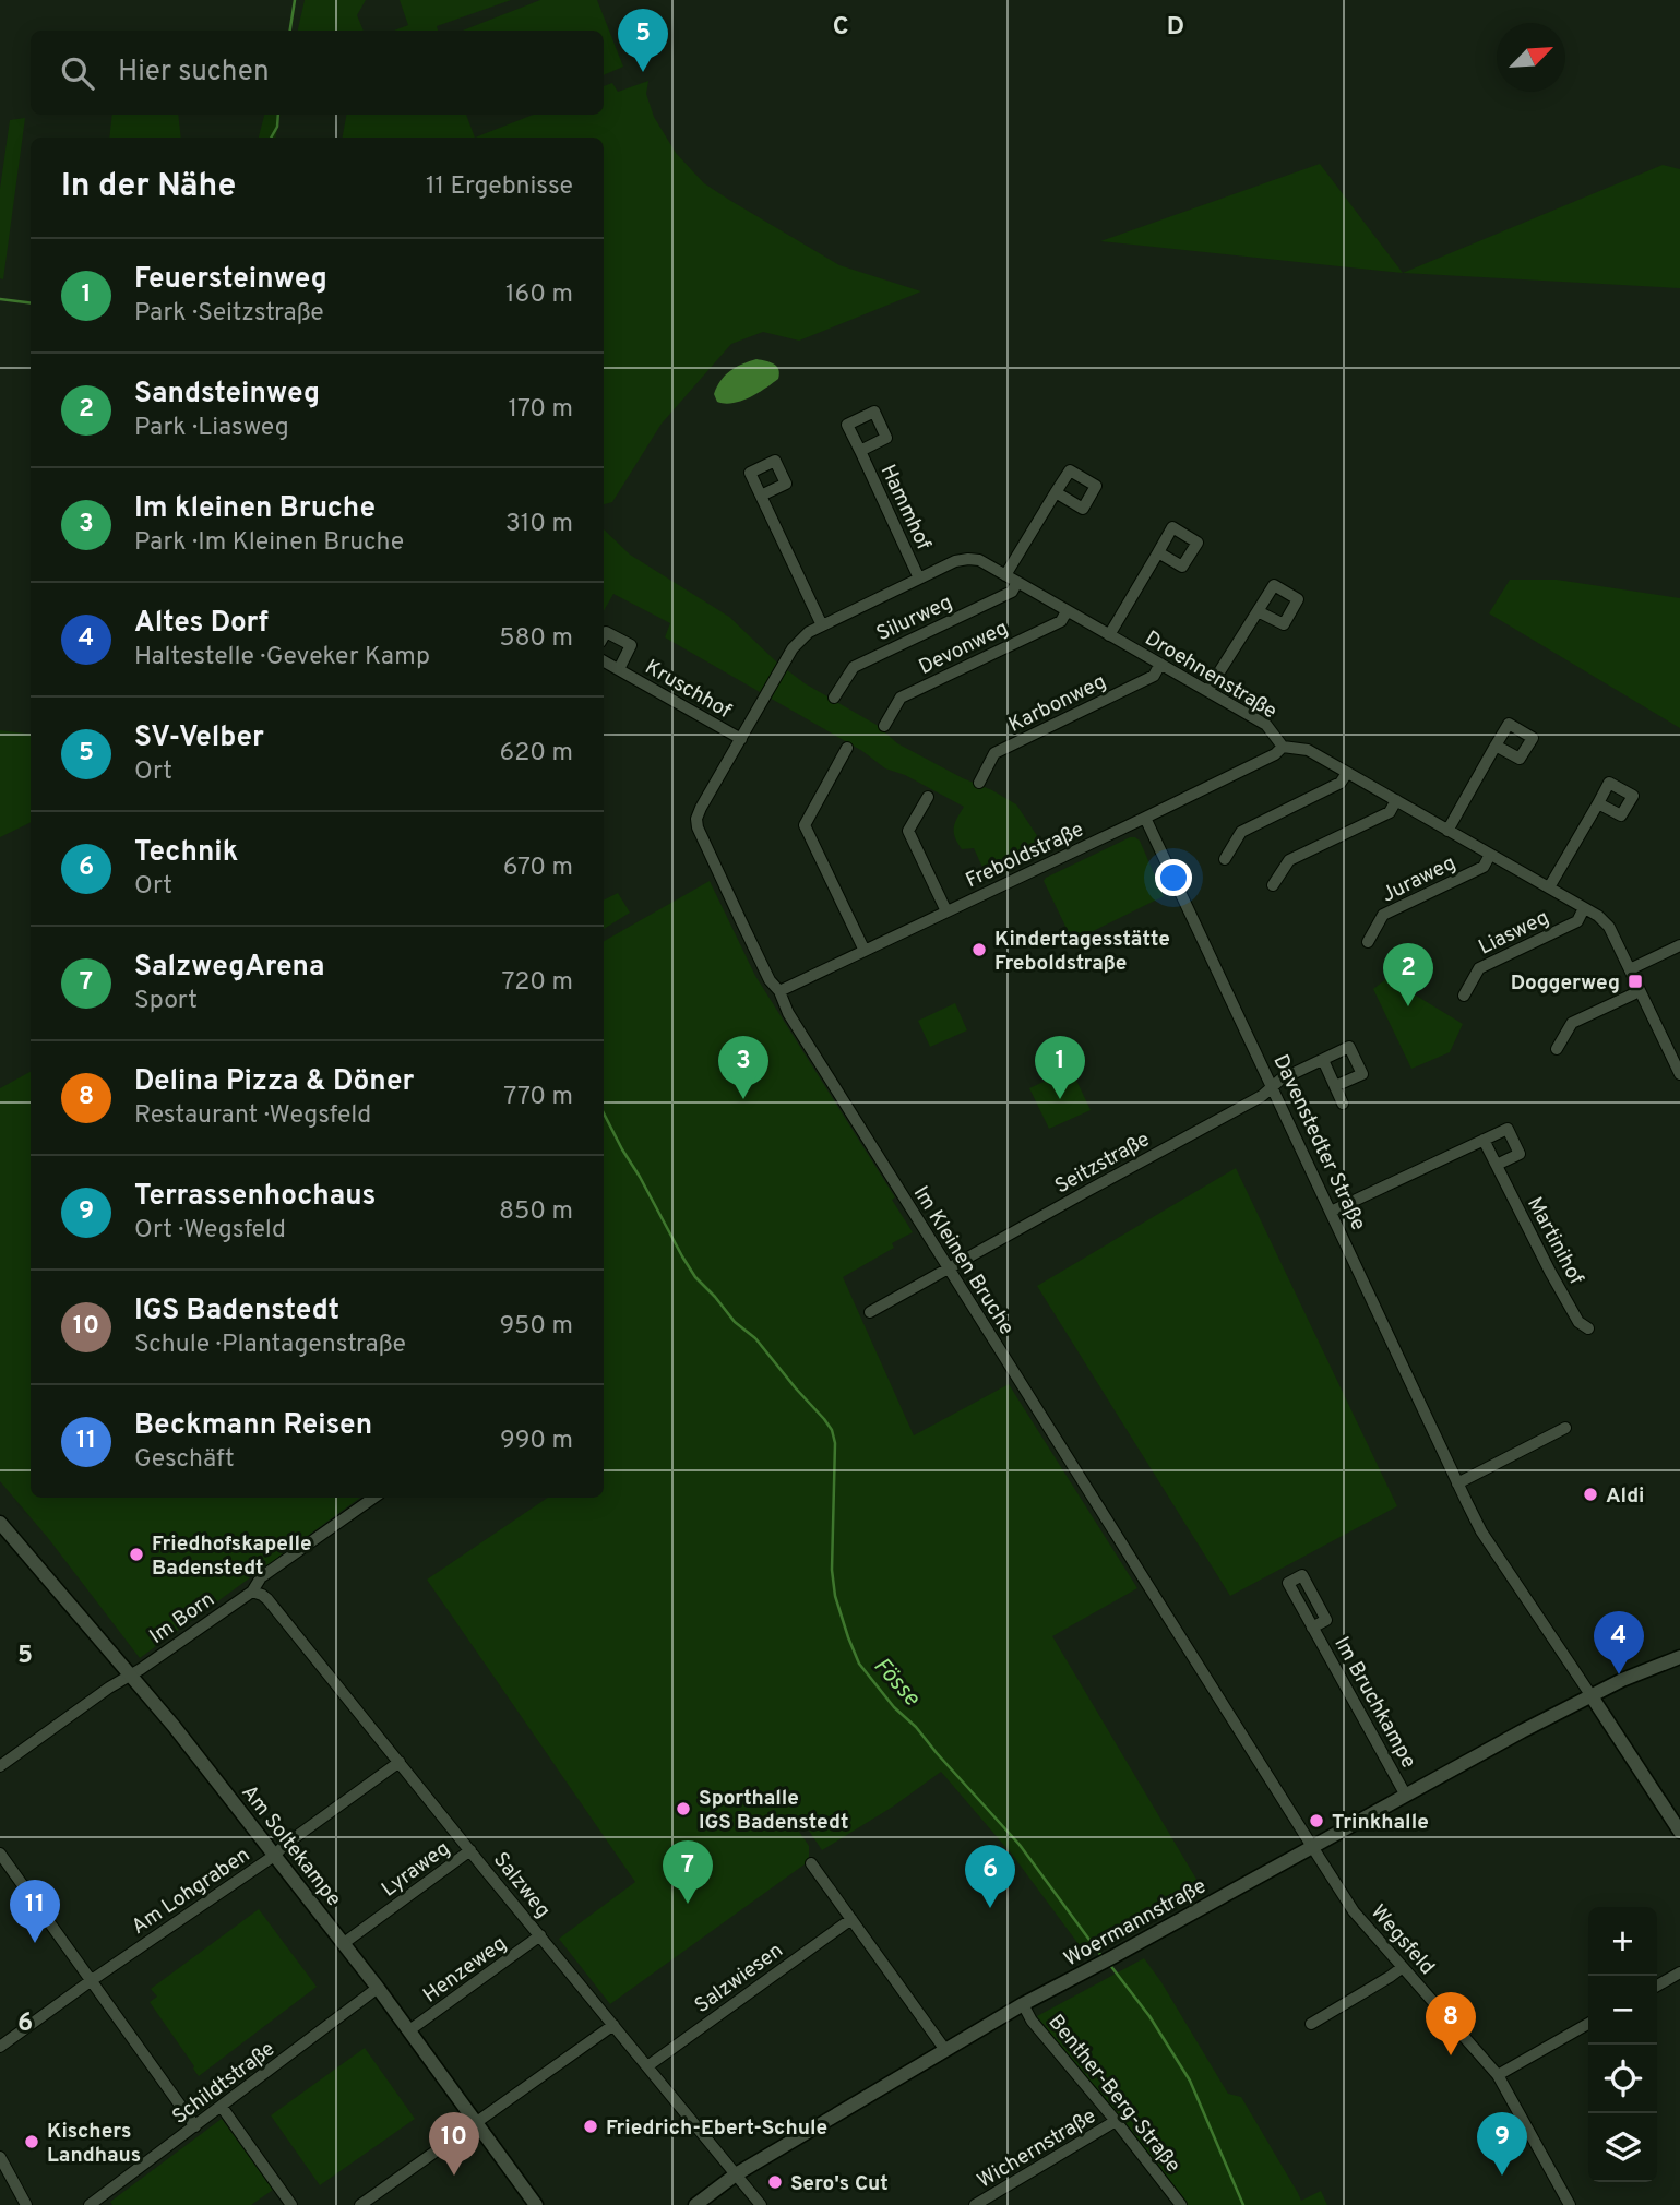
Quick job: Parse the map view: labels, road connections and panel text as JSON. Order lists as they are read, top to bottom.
{
  "streets": {
    "street": [
      "Hammhof",
      "Silurweg",
      "Devonweg",
      "Droehnenstraße",
      "Kruschhof",
      "Karbonweg",
      "Freboldstraße",
      "Juraweg",
      "Liasweg",
      "Davenstedter Straße",
      "Seitzstraße",
      "Martinihof",
      "Im Kleinen Bruche",
      "Im Born",
      "Im Bruchkampe",
      "Am Soltekampe",
      "Lyraweg",
      "Salzweg",
      "Am Lohgraben",
      "Woermannstraße",
      "Wegsfeld",
      "Henzeweg",
      "Salzwiesen",
      "Schildtstraße",
      "Benther-Berg-Straße",
      "Wichernstraße"
    ]
  },
  "crossings": [
    ["Hammhof", "Droehnenstraße"],
    ["Silurweg", "Droehnenstraße"],
    ["Devonweg", "Droehnenstraße"],
    ["Droehnenstraße", "Karbonweg"],
    ["Droehnenstraße", "Freboldstraße"],
    ["Droehnenstraße", "Juraweg"],
    ["Droehnenstraße", "Liasweg"],
    ["Droehnenstraße", "Im Kleinen Bruche"],
    ["Kruschhof", "Im Kleinen Bruche"],
    ["Freboldstraße", "Davenstedter Straße"],
    ["Freboldstraße", "Im Kleinen Bruche"],
    ["Davenstedter Straße", "Seitzstraße"],
    ["Davenstedter Straße", "Woermannstraße"],
    ["Seitzstraße", "Im Kleinen Bruche"],
    ["Im Kleinen Bruche", "Woermannstraße"],
    ["Im Kleinen Bruche", "Wegsfeld"],
    ["Im Born", "Am Soltekampe"],
    ["Im Born", "Salzweg"],
    ["Im Bruchkampe", "Woermannstraße"],
    ["Am Soltekampe", "Lyraweg"],
    ["Am Soltekampe", "Am Lohgraben"],
    ["Am Soltekampe", "Henzeweg"],
    ["Am Soltekampe", "Schildtstraße"],
    ["Lyraweg", "Salzweg"],
    ["Salzweg", "Am Lohgraben"],
    ["Salzweg", "Woermannstraße"],
    ["Salzweg", "Henzeweg"],
    ["Salzweg", "Salzwiesen"],
    ["Woermannstraße", "Wegsfeld"],
    ["Woermannstraße", "Benther-Berg-Straße"],
    ["Benther-Berg-Straße", "Wichernstraße"]
  ],
  "water": ["Fösse"],
  "places": {
    "other": [
      "Kindertagesstätte Freboldstraße",
      "Aldi",
      "Friedhofskapelle Badenstedt",
      "Sporthalle IGS Badenstedt",
      "Trinkhalle",
      "Friedrich-Ebert-Schule",
      "Kischers Landhaus",
      "Sero's Cut"
    ],
    "transit": ["Doggerweg"]
  },
  "north": "top right",
  "page": {
    "pins": [
      "5",
      "2",
      "1",
      "3",
      "4",
      "7",
      "6",
      "11",
      "8",
      "9",
      "10"
    ],
    "search": "Hier suchen",
    "heading": ["In der Nähe", "11 Ergebnisse"],
    "list": [
      {
        "mark": "1",
        "name": "Feuersteinweg",
        "note": "Park · Seitzstraße",
        "value": "160 m"
      },
      {
        "mark": "2",
        "name": "Sandsteinweg",
        "note": "Park · Liasweg",
        "value": "170 m"
      },
      {
        "mark": "3",
        "name": "Im kleinen Bruche",
        "note": "Park · Im Kleinen Bruche",
        "value": "310 m"
      },
      {
        "mark": "4",
        "name": "Altes Dorf",
        "note": "Haltestelle · Geveker Kamp",
        "value": "580 m"
      },
      {
        "mark": "5",
        "name": "SV-Velber",
        "note": "Ort",
        "value": "620 m"
      },
      {
        "mark": "6",
        "name": "Technik",
        "note": "Ort",
        "value": "670 m"
      },
      {
        "mark": "7",
        "name": "SalzwegArena",
        "note": "Sport",
        "value": "720 m"
      },
      {
        "mark": "8",
        "name": "Delina Pizza & Döner",
        "note": "Restaurant · Wegsfeld",
        "value": "770 m"
      },
      {
        "mark": "9",
        "name": "Terrassenhochaus",
        "note": "Ort · Wegsfeld",
        "value": "850 m"
      },
      {
        "mark": "10",
        "name": "IGS Badenstedt",
        "note": "Schule · Plantagenstraße",
        "value": "950 m"
      },
      {
        "mark": "11",
        "name": "Beckmann Reisen",
        "note": "Geschäft",
        "value": "990 m"
      }
    ],
    "map_buttons": ["+", "−"]
  },
  "grid": {
    "columns": ["C", "D"],
    "rows": ["5", "6"]
  }
}
